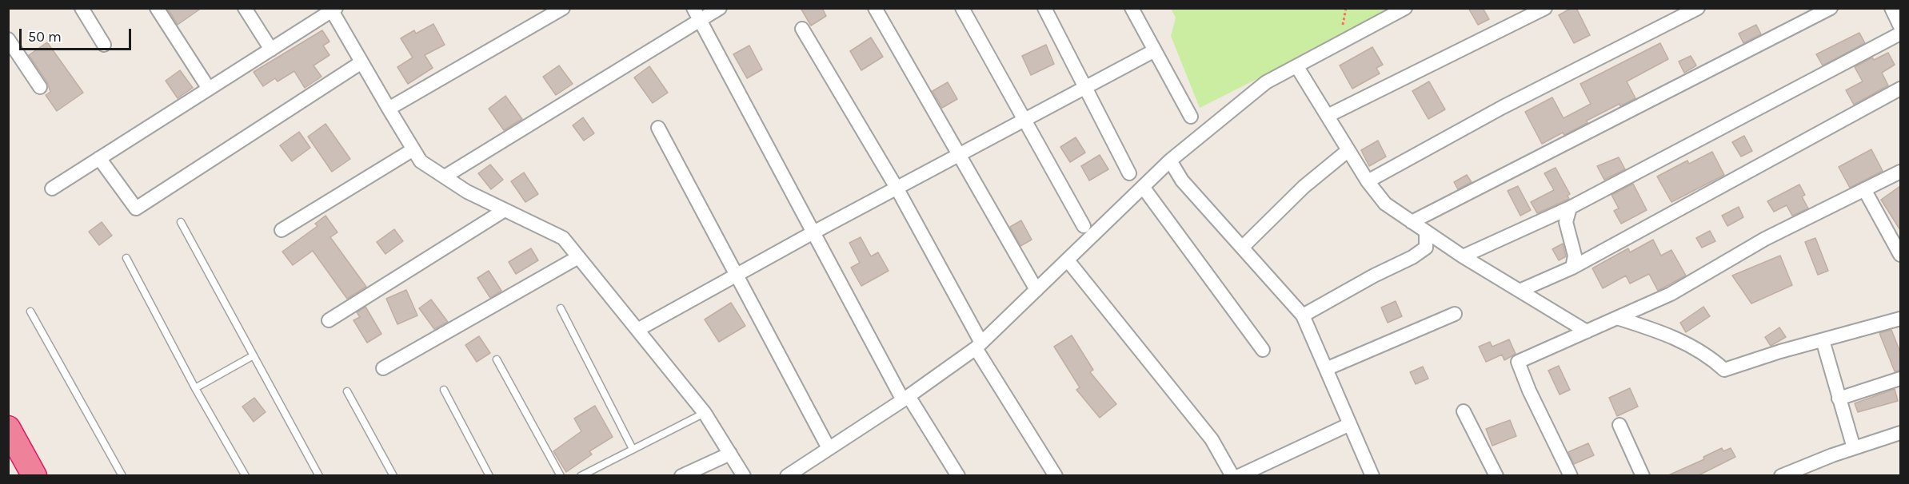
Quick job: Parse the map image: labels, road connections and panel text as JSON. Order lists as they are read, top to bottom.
{
  "scale_bar": "50 m"
}
